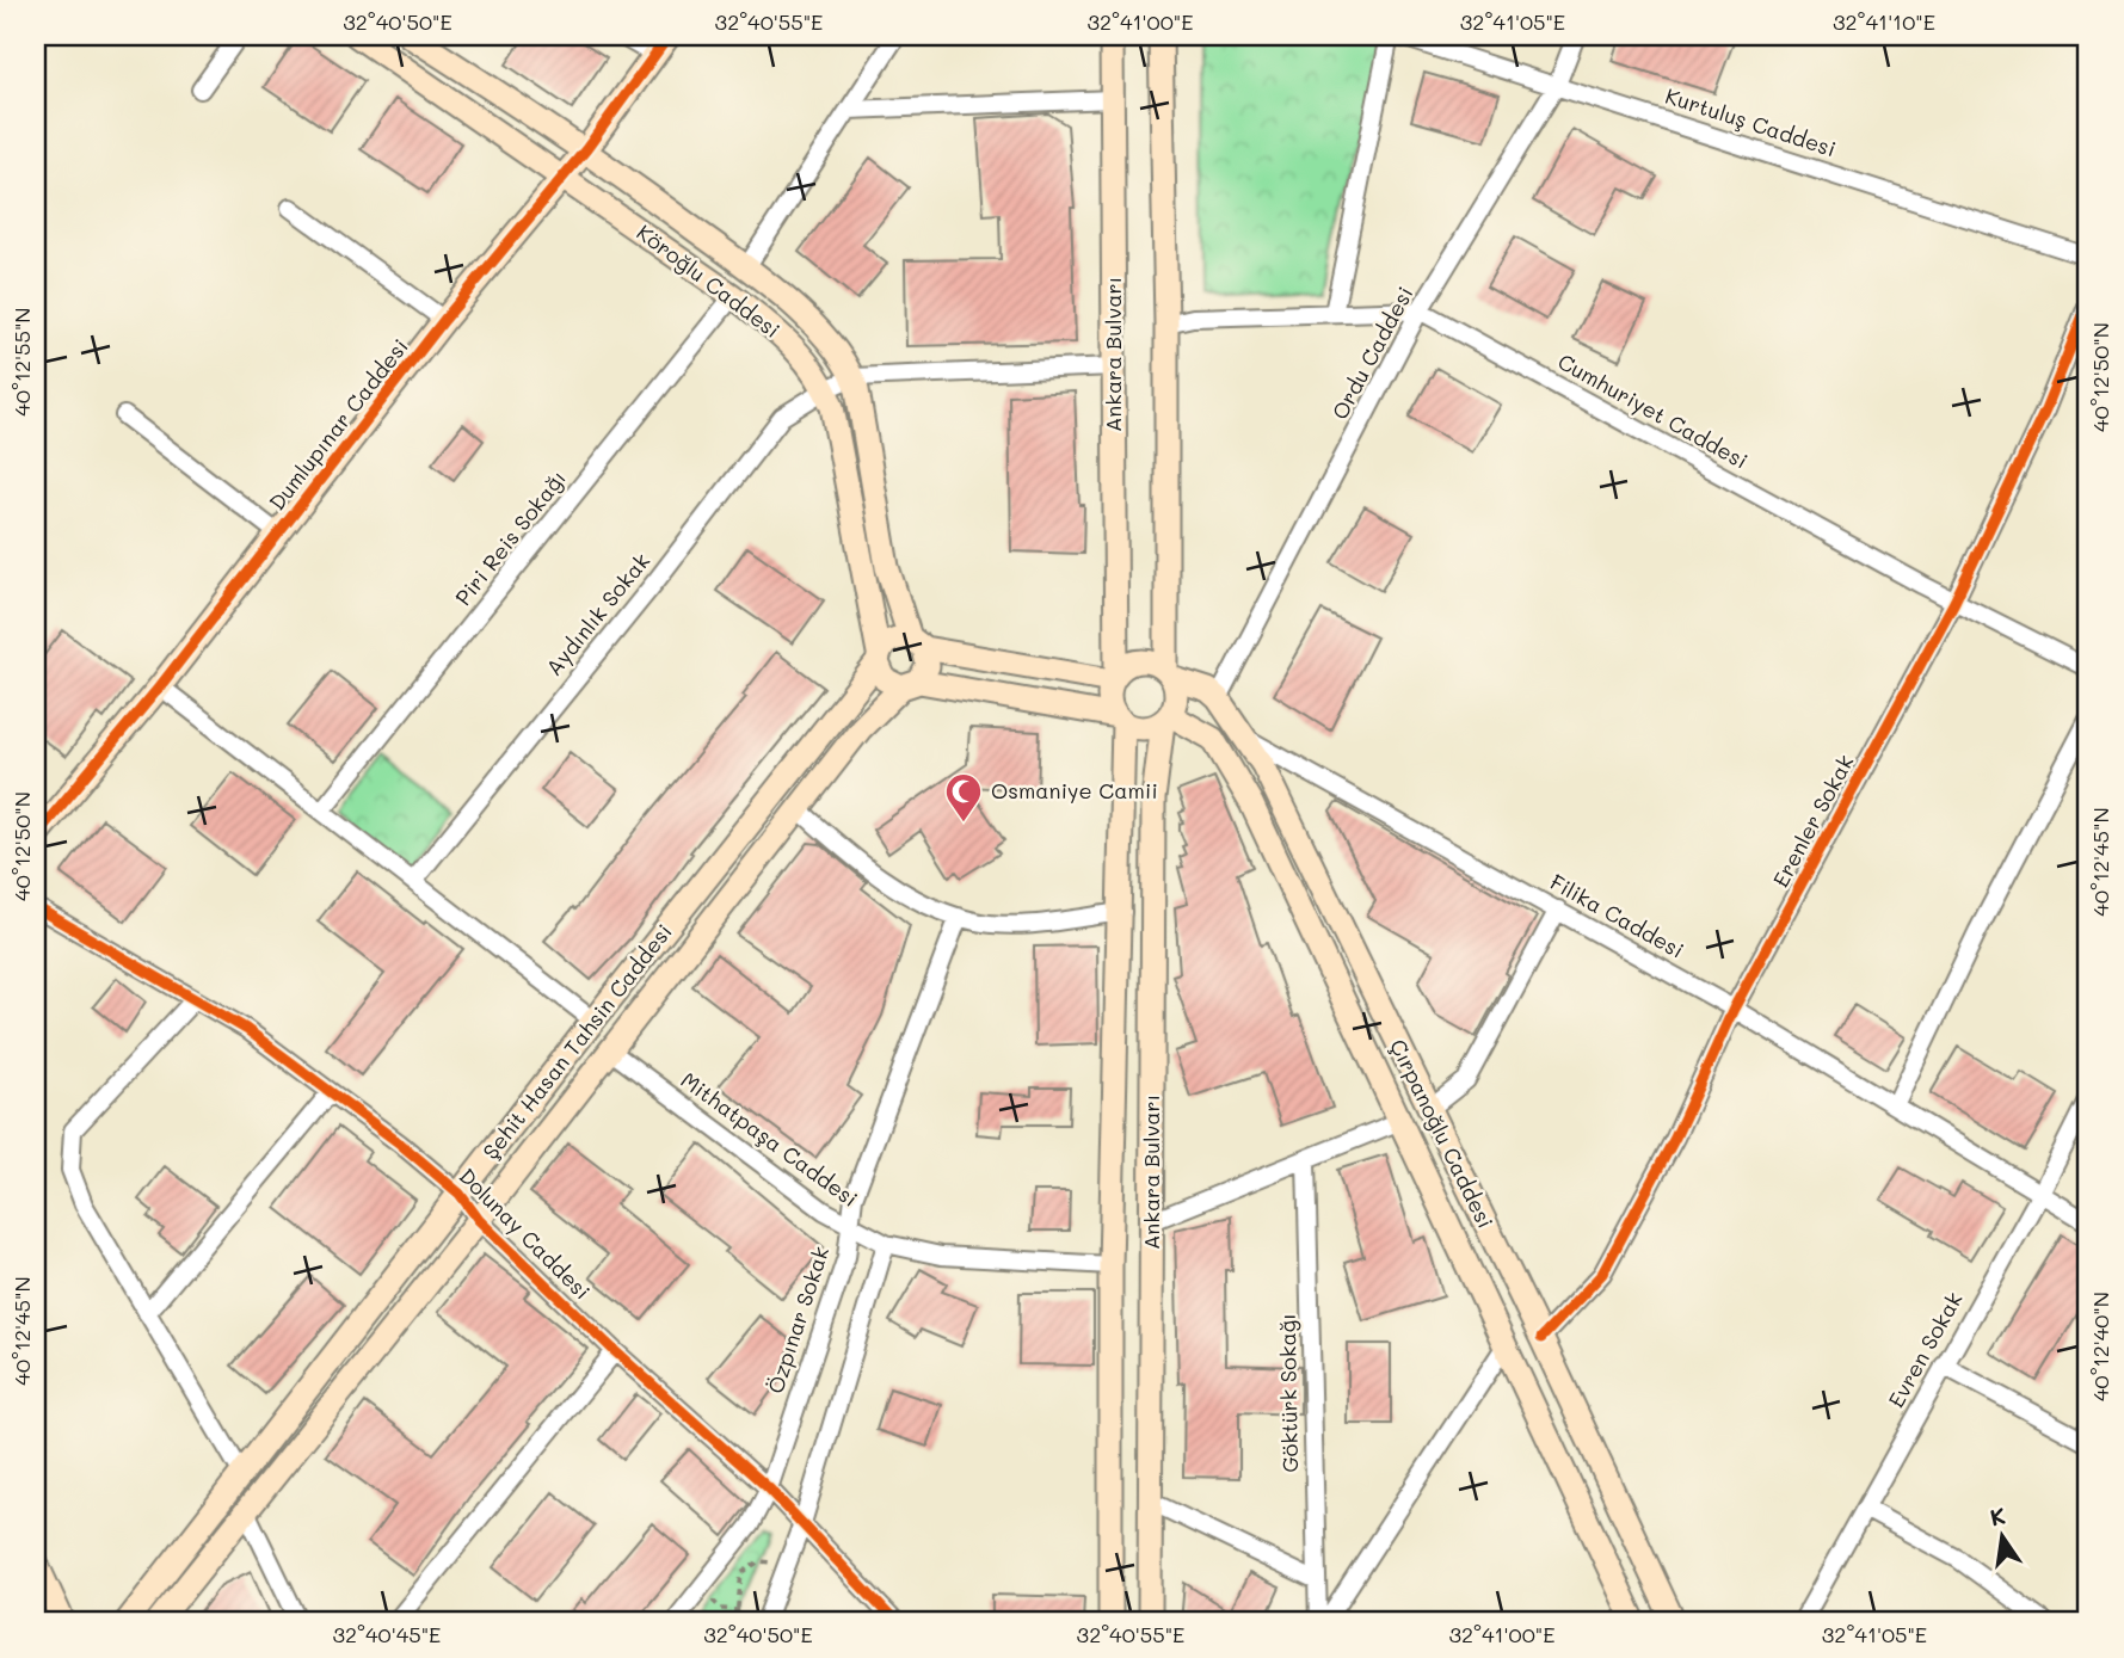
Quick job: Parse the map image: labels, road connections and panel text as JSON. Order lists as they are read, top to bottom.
{
  "streets": {
    "main road": [
      "Köroğlu Caddesi",
      "Ankara Bulvarı",
      "Dumlupınar Caddesi",
      "Şehit Hasan Tahsin Caddesi",
      "Çırpanoğlu Caddesi"
    ],
    "street": [
      "Kurtuluş Caddesi",
      "Ordu Caddesi",
      "Cumhuriyet Caddesi",
      "Piri Reis Sokağı",
      "Aydınlık Sokak",
      "Erenler Sokak",
      "Filika Caddesi",
      "Mithatpaşa Caddesi",
      "Dolunay Caddesi",
      "Özpınar Sokak",
      "Evren Sokak",
      "Göktürk Sokağı"
    ]
  },
  "crossings": [
    ["Kurtuluş Caddesi", "Ordu Caddesi"],
    ["Köroğlu Caddesi", "Dumlupınar Caddesi"],
    ["Köroğlu Caddesi", "Piri Reis Sokağı"],
    ["Köroğlu Caddesi", "Aydınlık Sokak"],
    ["Köroğlu Caddesi", "Şehit Hasan Tahsin Caddesi"],
    ["Ordu Caddesi", "Cumhuriyet Caddesi"],
    ["Ordu Caddesi", "Çırpanoğlu Caddesi"],
    ["Ankara Bulvarı", "Çırpanoğlu Caddesi"],
    ["Ankara Bulvarı", "Mithatpaşa Caddesi"],
    ["Cumhuriyet Caddesi", "Erenler Sokak"],
    ["Erenler Sokak", "Filika Caddesi"],
    ["Erenler Sokak", "Çırpanoğlu Caddesi"],
    ["Filika Caddesi", "Çırpanoğlu Caddesi"],
    ["Filika Caddesi", "Evren Sokak"],
    ["Şehit Hasan Tahsin Caddesi", "Mithatpaşa Caddesi"],
    ["Şehit Hasan Tahsin Caddesi", "Dolunay Caddesi"],
    ["Mithatpaşa Caddesi", "Özpınar Sokak"],
    ["Dolunay Caddesi", "Özpınar Sokak"]
  ],
  "places": {
    "mosque": ["Osmaniye Camii"]
  },
  "north": "top",
  "coordinates": [
    "32°40'50\"E",
    "32°40'55\"E",
    "32°41'00\"E",
    "32°41'05\"E",
    "32°41'10\"E",
    "40°12'55\"N",
    "40°12'50\"N",
    "40°12'45\"N",
    "40°12'40\"N",
    "32°40'45\"E"
  ]
}
